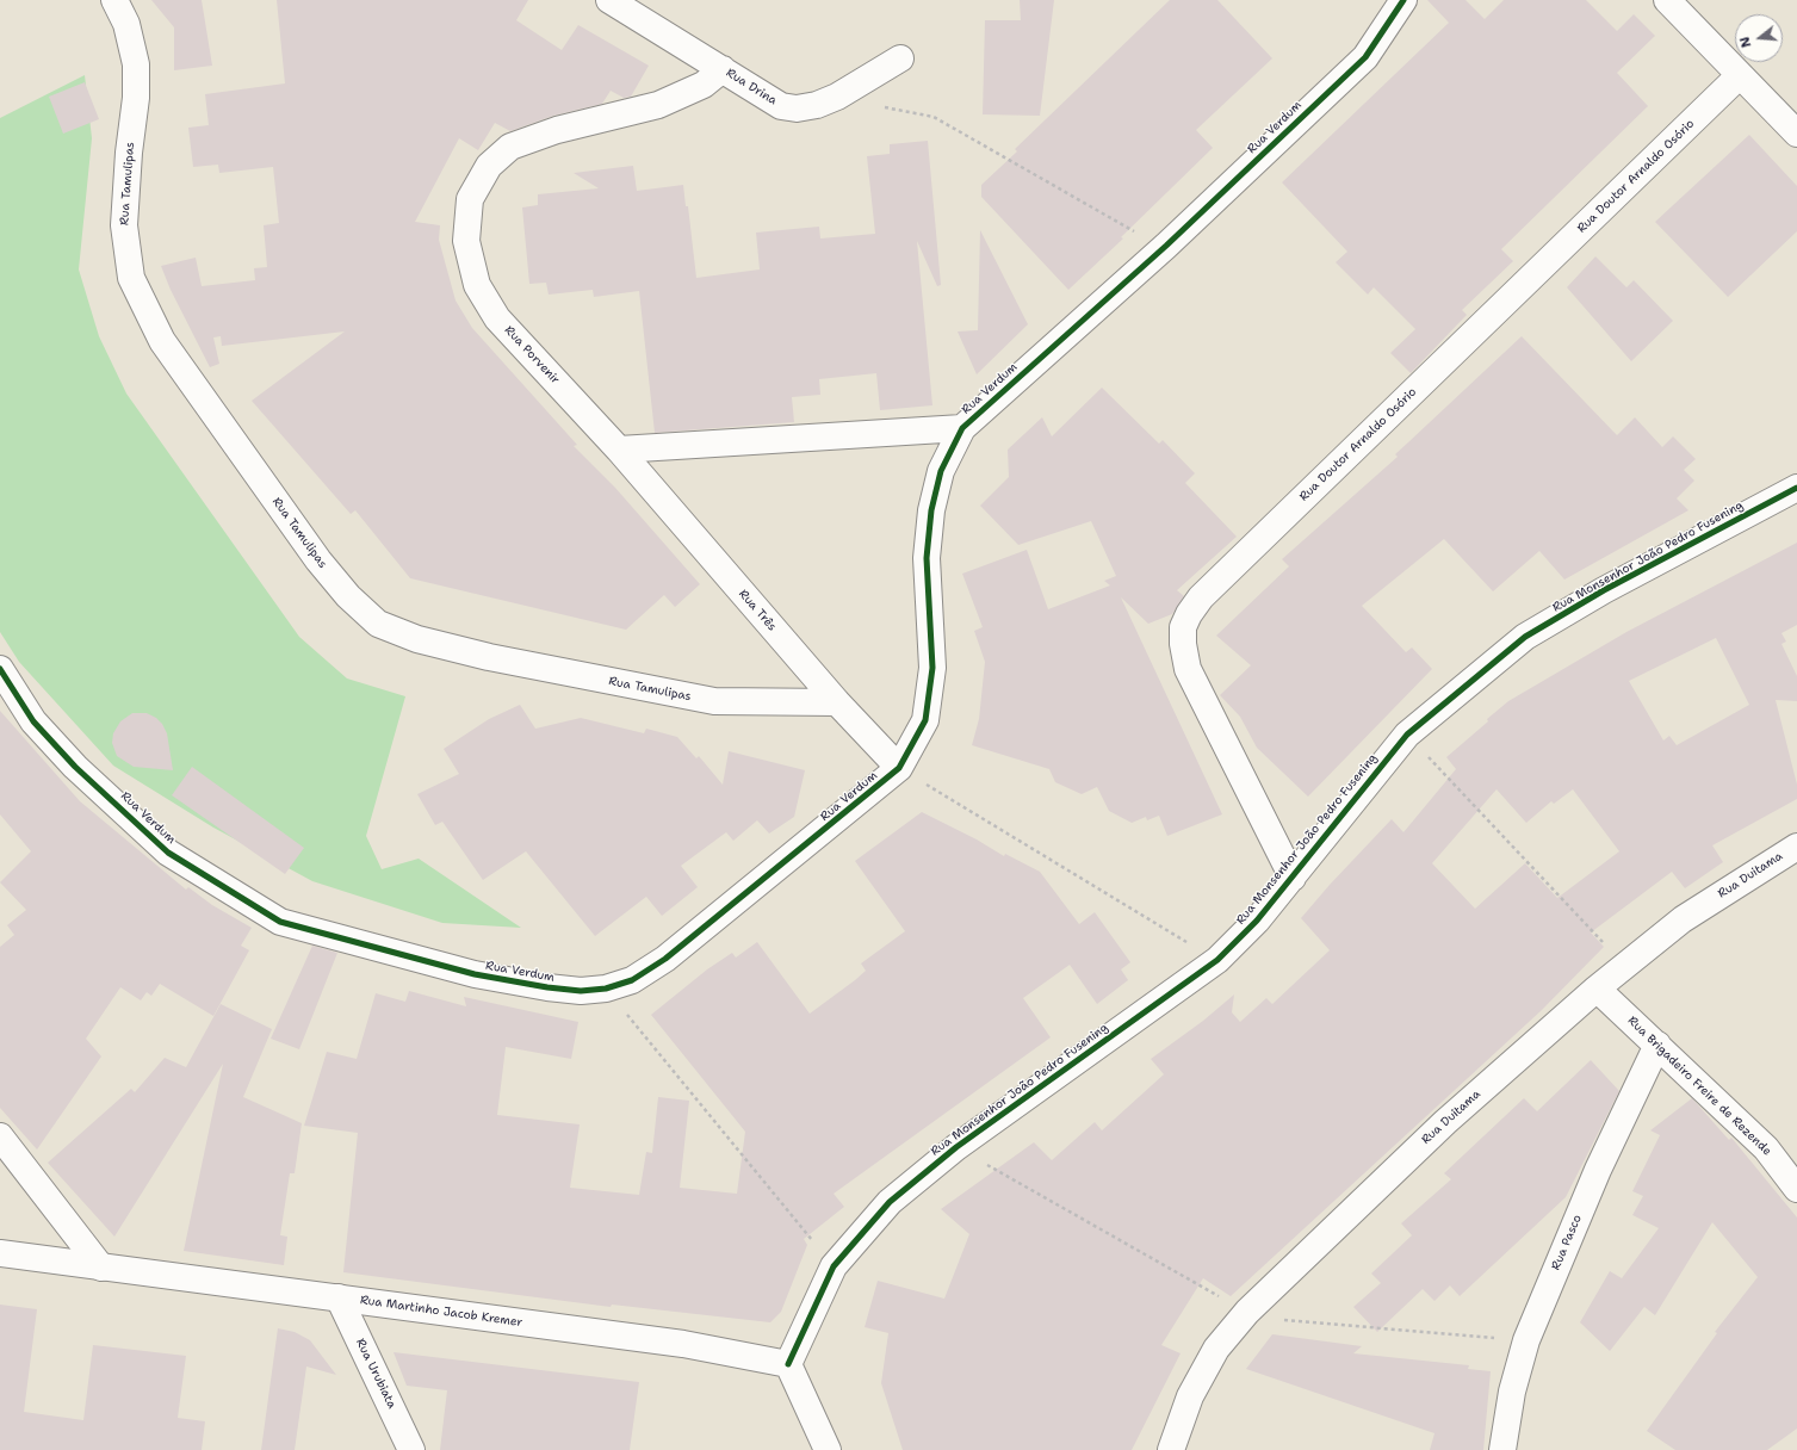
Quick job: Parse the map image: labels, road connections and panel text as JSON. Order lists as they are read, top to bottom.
{
  "streets": {
    "street": [
      "Rua Drina",
      "Rua Verdum",
      "Rua Doutor Arnaldo Osório",
      "Rua Tamulipas",
      "Rua Porvenir",
      "Rua Monsenhor João Pedro Fusening",
      "Rua Três",
      "Rua Duitama",
      "Rua Brigadeiro Freire de Rezende",
      "Rua Pasco",
      "Rua Martinho Jacob Kremer",
      "Rua Urubiata"
    ]
  },
  "crossings": [
    ["Rua Drina", "Rua Porvenir"],
    ["Rua Verdum", "Rua Três"],
    ["Rua Doutor Arnaldo Osório", "Rua Monsenhor João Pedro Fusening"],
    ["Rua Tamulipas", "Rua Três"],
    ["Rua Porvenir", "Rua Três"],
    ["Rua Monsenhor João Pedro Fusening", "Rua Martinho Jacob Kremer"],
    ["Rua Duitama", "Rua Brigadeiro Freire de Rezende"],
    ["Rua Brigadeiro Freire de Rezende", "Rua Pasco"],
    ["Rua Martinho Jacob Kremer", "Rua Urubiata"]
  ],
  "north": "left"
}
